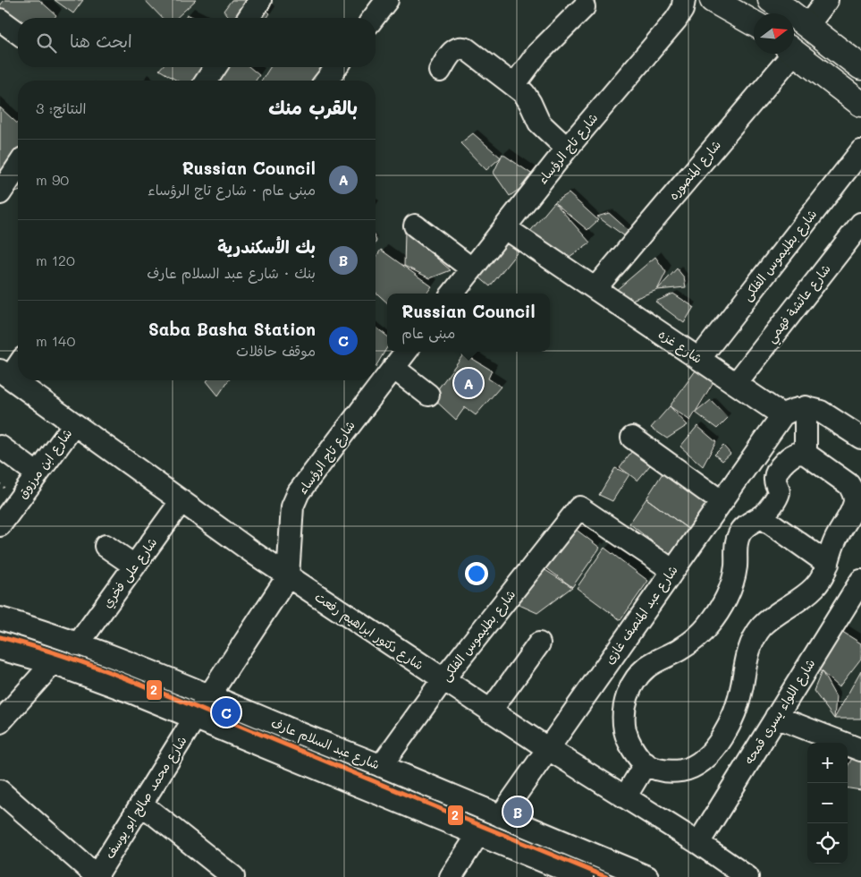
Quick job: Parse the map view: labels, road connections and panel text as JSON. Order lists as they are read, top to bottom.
{
  "streets": {
    "street": [
      "شارع تاج الرؤساء",
      "شارع المنصوره",
      "شارع بطليموس الفلكى",
      "شارع عائشة فهمي",
      "شارع غزه",
      "شارع ابن مرزوق",
      "شارع على فخري",
      "شارع عبد المنصف غازى",
      "شارع دكتور ابراهيم رفعت",
      "شارع اللواء يسرى قمحه",
      "شارع عبد السلام عارف",
      "شارع محمد صالح ابو يوسف"
    ]
  },
  "crossings": [
    ["شارع تاج الرؤساء", "شارع غزه"],
    ["شارع تاج الرؤساء", "شارع دكتور ابراهيم رفعت"],
    ["شارع تاج الرؤساء", "شارع عبد السلام عارف"],
    ["شارع تاج الرؤساء", "شارع محمد صالح ابو يوسف"],
    ["شارع المنصوره", "شارع غزه"],
    ["شارع بطليموس الفلكى", "شارع غزه"],
    ["شارع بطليموس الفلكى", "شارع عبد المنصف غازى"],
    ["شارع بطليموس الفلكى", "شارع دكتور ابراهيم رفعت"],
    ["شارع بطليموس الفلكى", "شارع عبد السلام عارف"],
    ["شارع عائشة فهمي", "شارع غزه"],
    ["شارع غزه", "شارع عبد المنصف غازى"],
    ["شارع ابن مرزوق", "شارع دكتور ابراهيم رفعت"],
    ["شارع على فخري", "شارع دكتور ابراهيم رفعت"],
    ["شارع على فخري", "شارع عبد السلام عارف"],
    ["شارع عبد المنصف غازى", "شارع دكتور ابراهيم رفعت"],
    ["شارع عبد المنصف غازى", "شارع عبد السلام عارف"],
    ["شارع دكتور ابراهيم رفعت", "شارع اللواء يسرى قمحه"],
    ["شارع عبد السلام عارف", "شارع محمد صالح ابو يوسف"]
  ],
  "lines": ["transit line 2"],
  "north": "right",
  "page": {
    "search": "ابحث هنا",
    "heading": ["بالقرب منك", "النتائج: 3"],
    "list": [
      {
        "mark": "A",
        "name": "Russian Council",
        "note": "مبنى عام · شارع تاج الرؤساء",
        "value": "90 m"
      },
      {
        "mark": "B",
        "name": "بك الأسكندرية",
        "note": "بنك · شارع عبد السلام عارف",
        "value": "120 m"
      },
      {
        "mark": "C",
        "name": "Saba Basha Station",
        "note": "موقف حافلات",
        "value": "140 m"
      }
    ],
    "popup": ["Russian Council", "مبنى عام"],
    "pins": ["A", "C", "B"],
    "map_buttons": ["+", "−"]
  }
}
